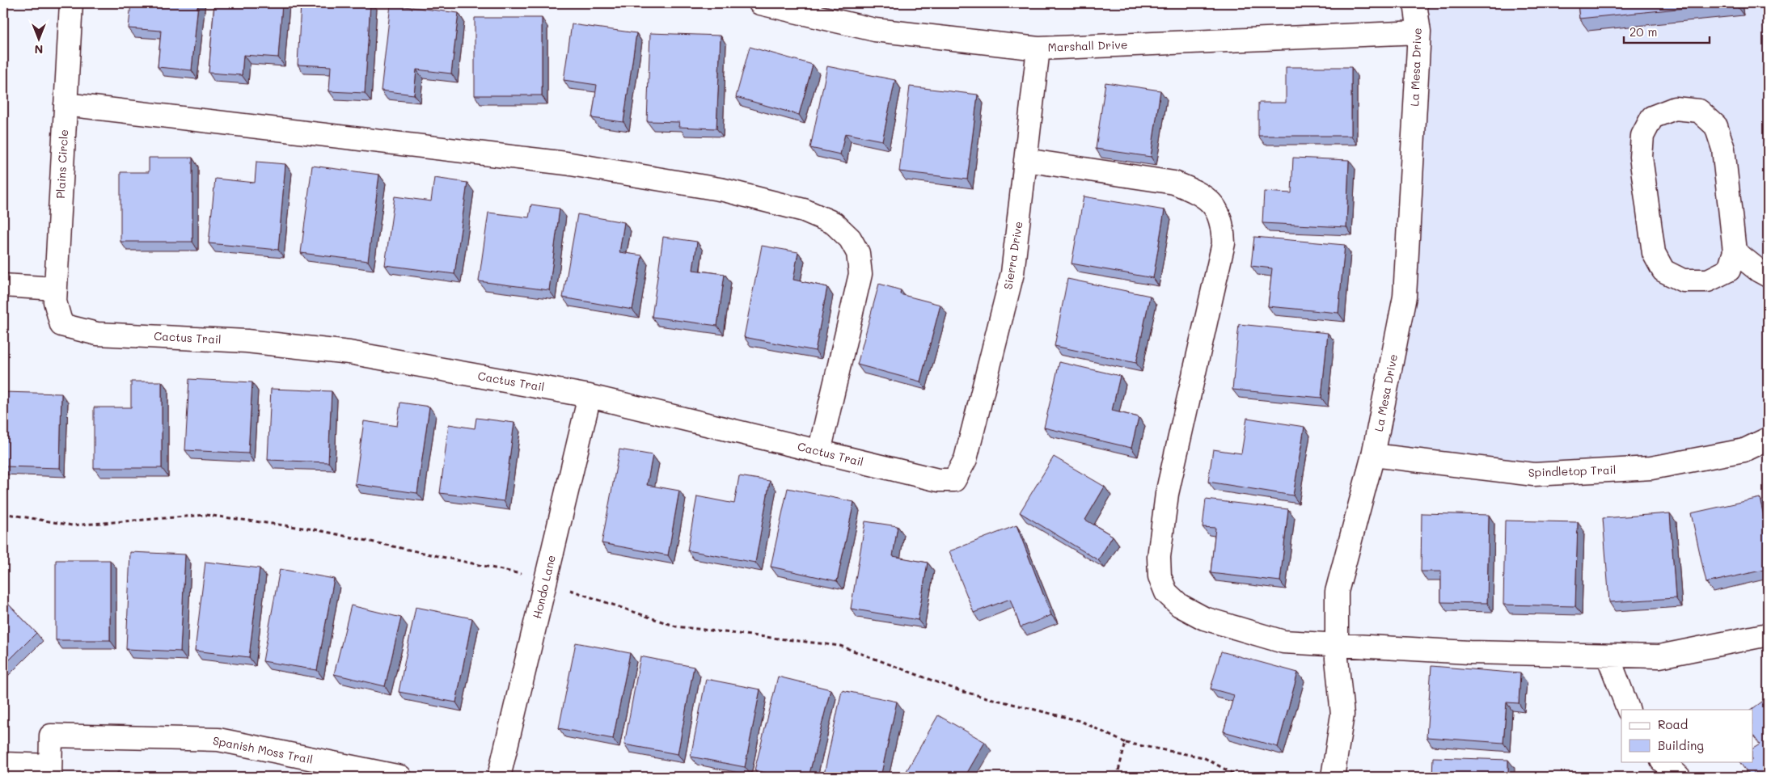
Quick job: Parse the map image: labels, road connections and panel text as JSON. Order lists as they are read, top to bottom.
{
  "streets": {
    "street": [
      "Marshall Drive",
      "La Mesa Drive",
      "Plains Circle",
      "Sierra Drive",
      "Cactus Trail",
      "Spindletop Trail",
      "Hondo Lane",
      "Spanish Moss Trail"
    ]
  },
  "crossings": [
    ["Marshall Drive", "La Mesa Drive"],
    ["Marshall Drive", "Sierra Drive"],
    ["La Mesa Drive", "Spindletop Trail"],
    ["Plains Circle", "Cactus Trail"],
    ["Sierra Drive", "Cactus Trail"],
    ["Cactus Trail", "Hondo Lane"]
  ],
  "legend": ["Road", "Building"],
  "scale_bar": "20 m",
  "north": "bottom"
}
